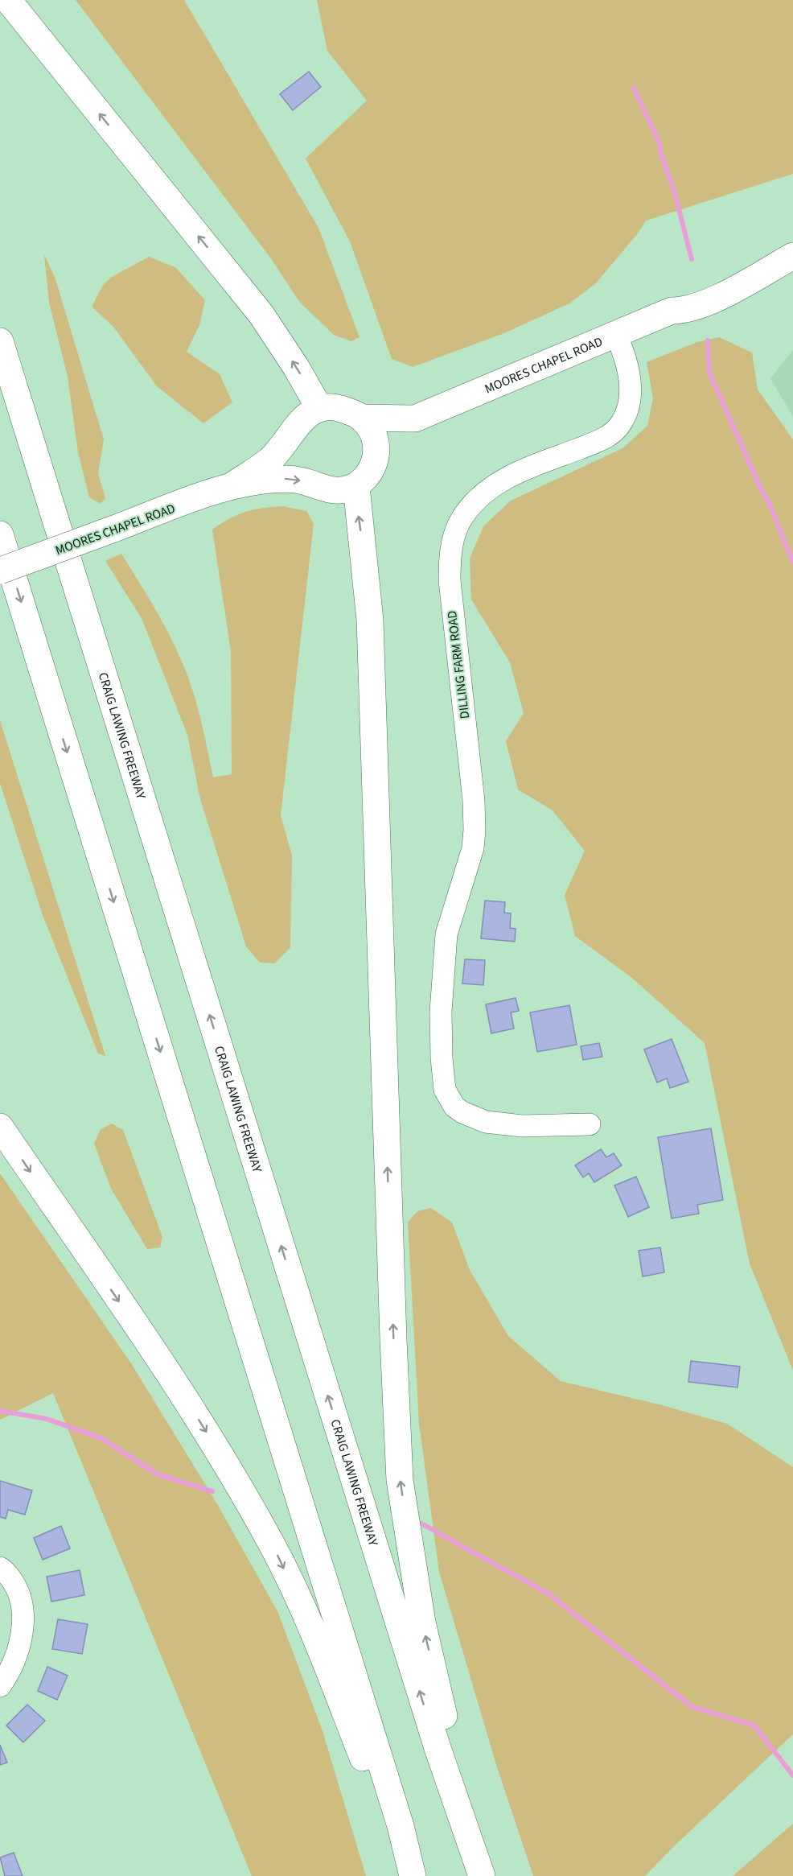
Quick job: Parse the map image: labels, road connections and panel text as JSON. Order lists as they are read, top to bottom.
{
  "streets": {
    "main road": ["MOORES CHAPEL ROAD", "CRAIG LAWING FREEWAY"],
    "street": ["DILLING FARM ROAD"]
  },
  "crossings": [
    ["MOORES CHAPEL ROAD", "DILLING FARM ROAD"]
  ]
}
